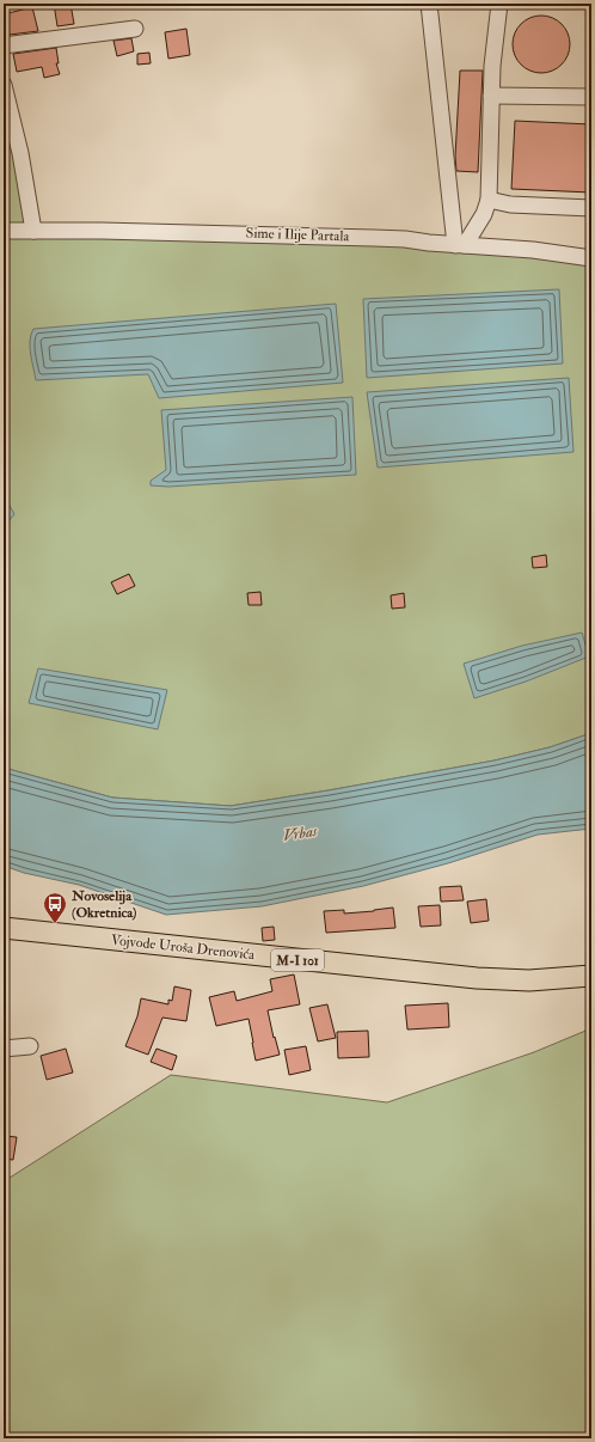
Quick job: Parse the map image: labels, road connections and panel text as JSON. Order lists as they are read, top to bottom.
{
  "streets": {
    "main road": ["Vojvode Uroša Drenovića", "M-I 101"],
    "street": ["Sime i Ilije Partala"]
  },
  "water": ["Vrbas"],
  "places": {
    "bus stop": ["Novoselija (Okretnica)"]
  }
}
